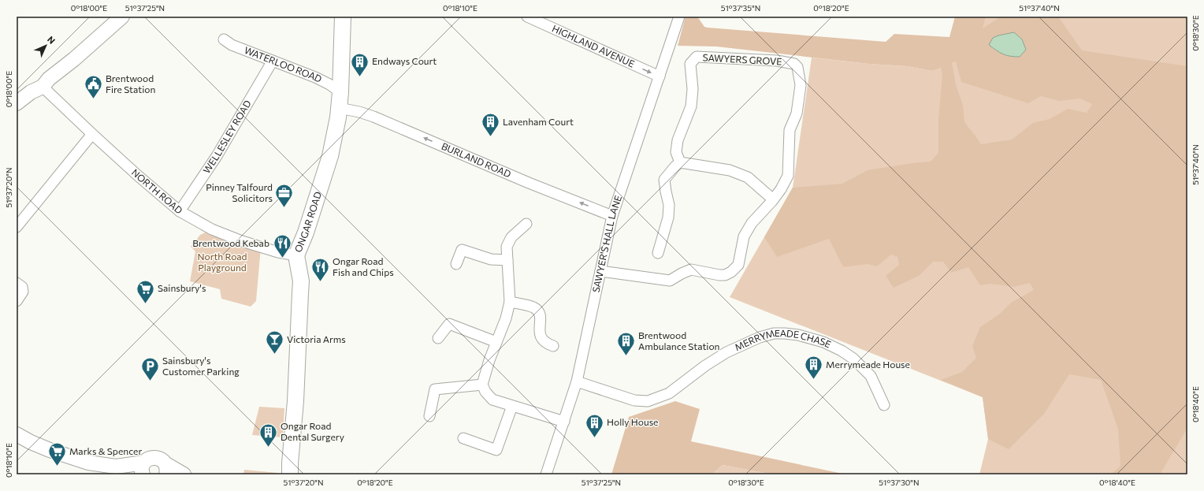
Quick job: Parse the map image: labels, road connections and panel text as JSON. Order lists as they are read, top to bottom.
{
  "streets": {
    "main road": ["ONGAR ROAD"],
    "street": [
      "HIGHLAND AVENUE",
      "SAWYERS GROVE",
      "WATERLOO ROAD",
      "WELLESLEY ROAD",
      "BURLAND ROAD",
      "NORTH ROAD",
      "SAWYER'S HALL LANE",
      "MERRYMEADE CHASE"
    ]
  },
  "crossings": [
    ["HIGHLAND AVENUE", "SAWYER'S HALL LANE"],
    ["SAWYERS GROVE", "SAWYER'S HALL LANE"],
    ["WATERLOO ROAD", "WELLESLEY ROAD"],
    ["WATERLOO ROAD", "ONGAR ROAD"],
    ["WELLESLEY ROAD", "NORTH ROAD"],
    ["BURLAND ROAD", "ONGAR ROAD"],
    ["BURLAND ROAD", "SAWYER'S HALL LANE"],
    ["NORTH ROAD", "ONGAR ROAD"],
    ["SAWYER'S HALL LANE", "MERRYMEADE CHASE"]
  ],
  "one_way": ["HIGHLAND AVENUE", "BURLAND ROAD"],
  "parks": ["North Road Playground"],
  "places": {
    "building": [
      "Endways Court",
      "Lavenham Court",
      "Brentwood Ambulance Station",
      "Merrymeade House",
      "Holly House",
      "Ongar Road Dental Surgery"
    ],
    "public building": ["Brentwood Fire Station"],
    "office": ["Pinney Talfourd Solicitors"],
    "restaurant": ["Brentwood Kebab", "Ongar Road Fish and Chips"],
    "supermarket": ["Sainsbury's", "Marks & Spencer"],
    "bar": ["Victoria Arms"],
    "parking": ["Sainsbury's Customer Parking"]
  },
  "north": "top right",
  "coordinates": [
    "0°18'00\"E",
    "51°37'25\"N",
    "0°18'10\"E",
    "51°37'35\"N",
    "0°18'20\"E",
    "51°37'40\"N",
    "0°18'30\"E",
    "51°37'20\"N",
    "0°18'40\"E",
    "51°37'30\"N"
  ]
}
